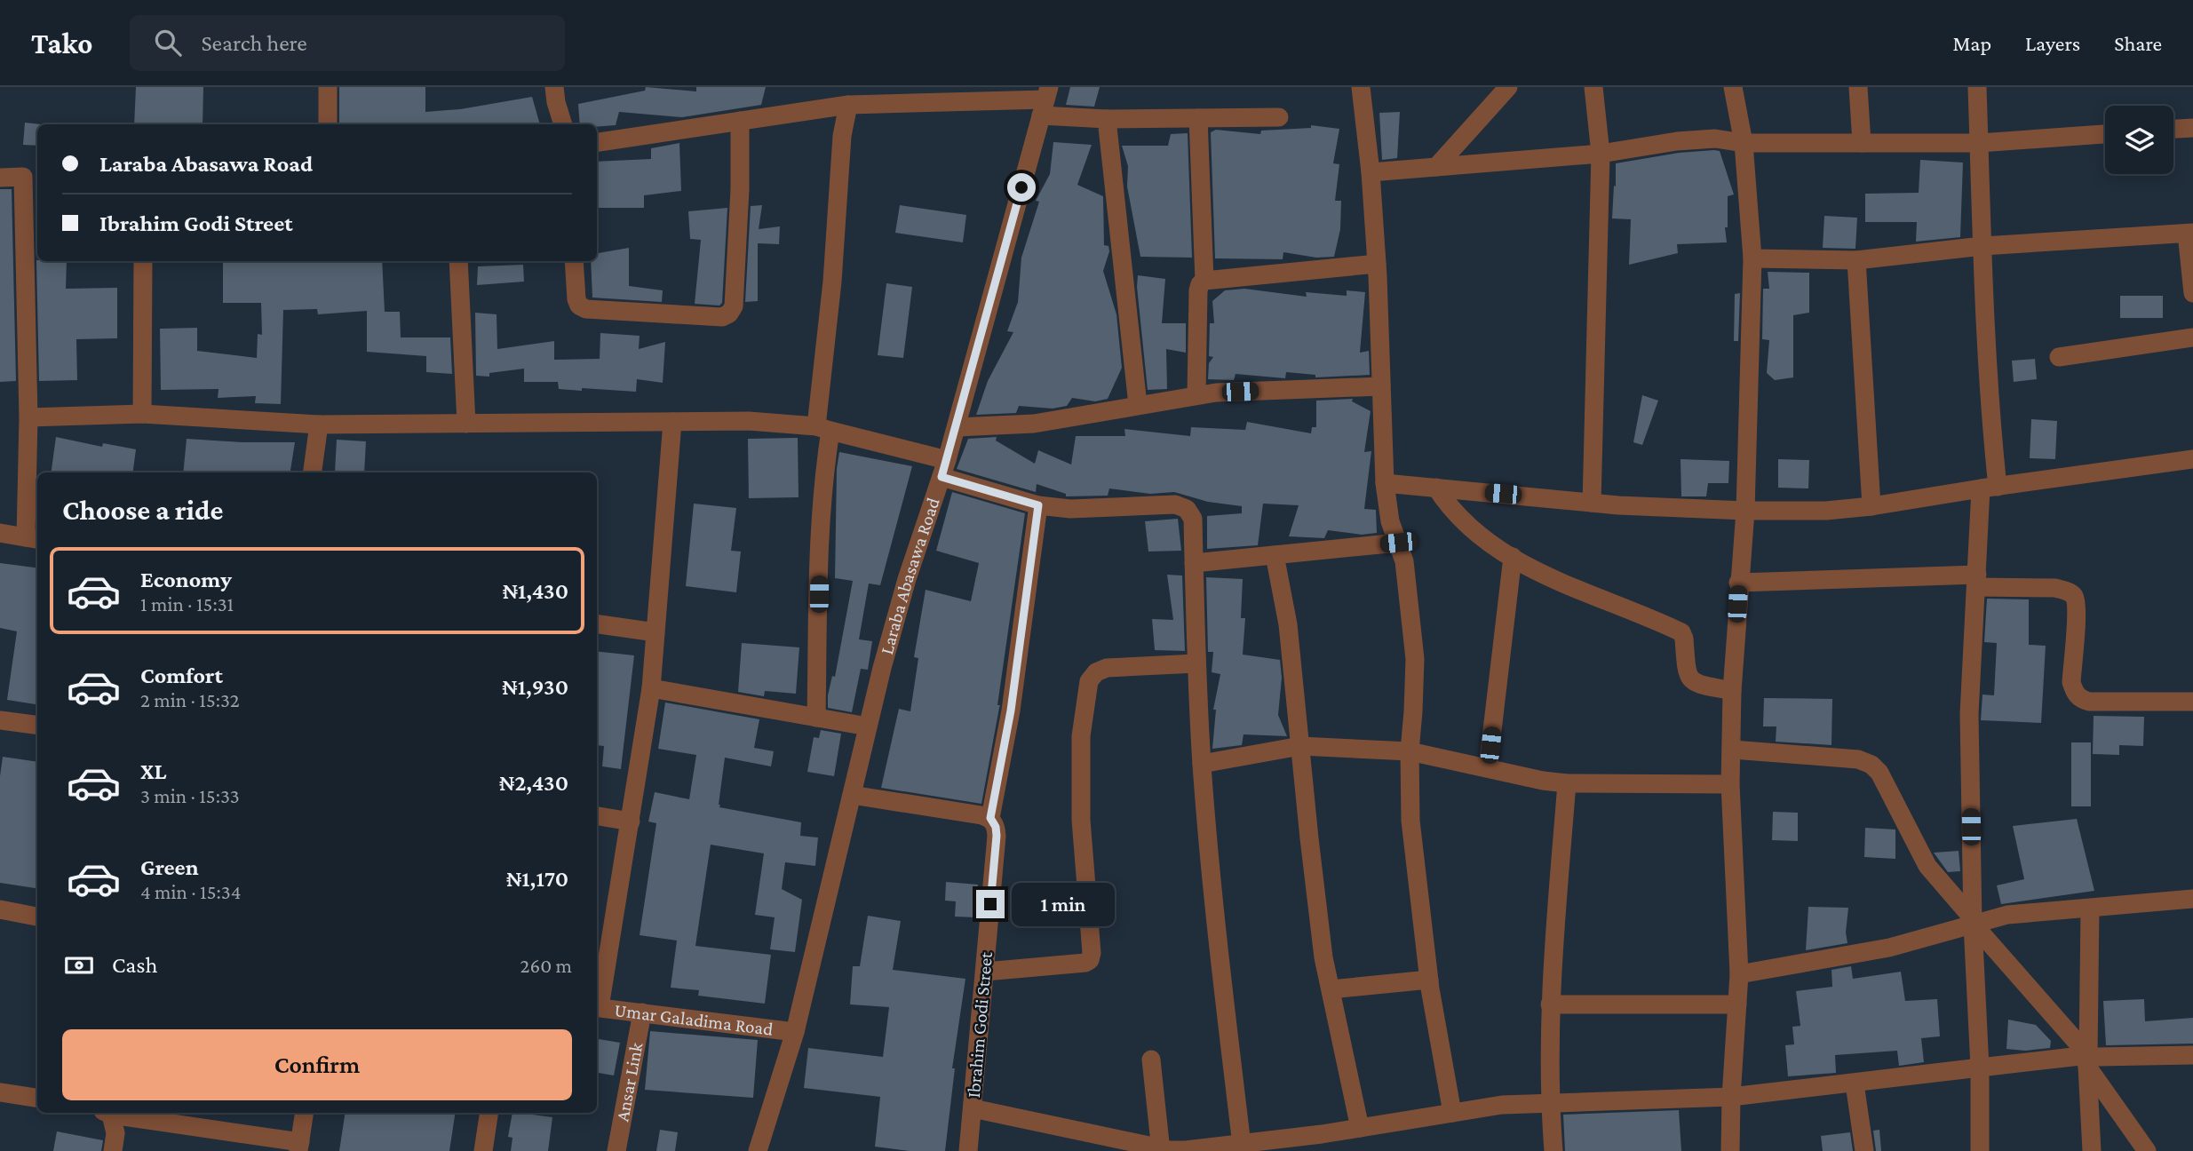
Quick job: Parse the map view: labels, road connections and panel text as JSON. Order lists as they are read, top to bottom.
{
  "streets": {
    "street": [
      "Laraba Abasawa Road",
      "Umar Galadima Road",
      "Ibrahim Godi Street",
      "Ansar Link"
    ]
  },
  "crossings": [
    ["Laraba Abasawa Road", "Umar Galadima Road"],
    ["Umar Galadima Road", "Ansar Link"]
  ],
  "page": {
    "header": "Tako",
    "search": "Search here",
    "nav": ["Map", "Layers", "Share"],
    "banner": ["Laraba Abasawa Road", "Ibrahim Godi Street"],
    "heading": "Choose a ride",
    "list": [
      {
        "name": "Economy",
        "note": "1 min · 15:31",
        "value": "₦1,430"
      },
      {
        "name": "Comfort",
        "note": "2 min · 15:32",
        "value": "₦1,930"
      },
      {
        "name": "XL",
        "note": "3 min · 15:33",
        "value": "₦2,430"
      },
      {
        "name": "Green",
        "note": "4 min · 15:34",
        "value": "₦1,170"
      }
    ],
    "bubble": "1 min",
    "pay": ["Cash", "260 m"],
    "buttons": "Confirm"
  }
}
